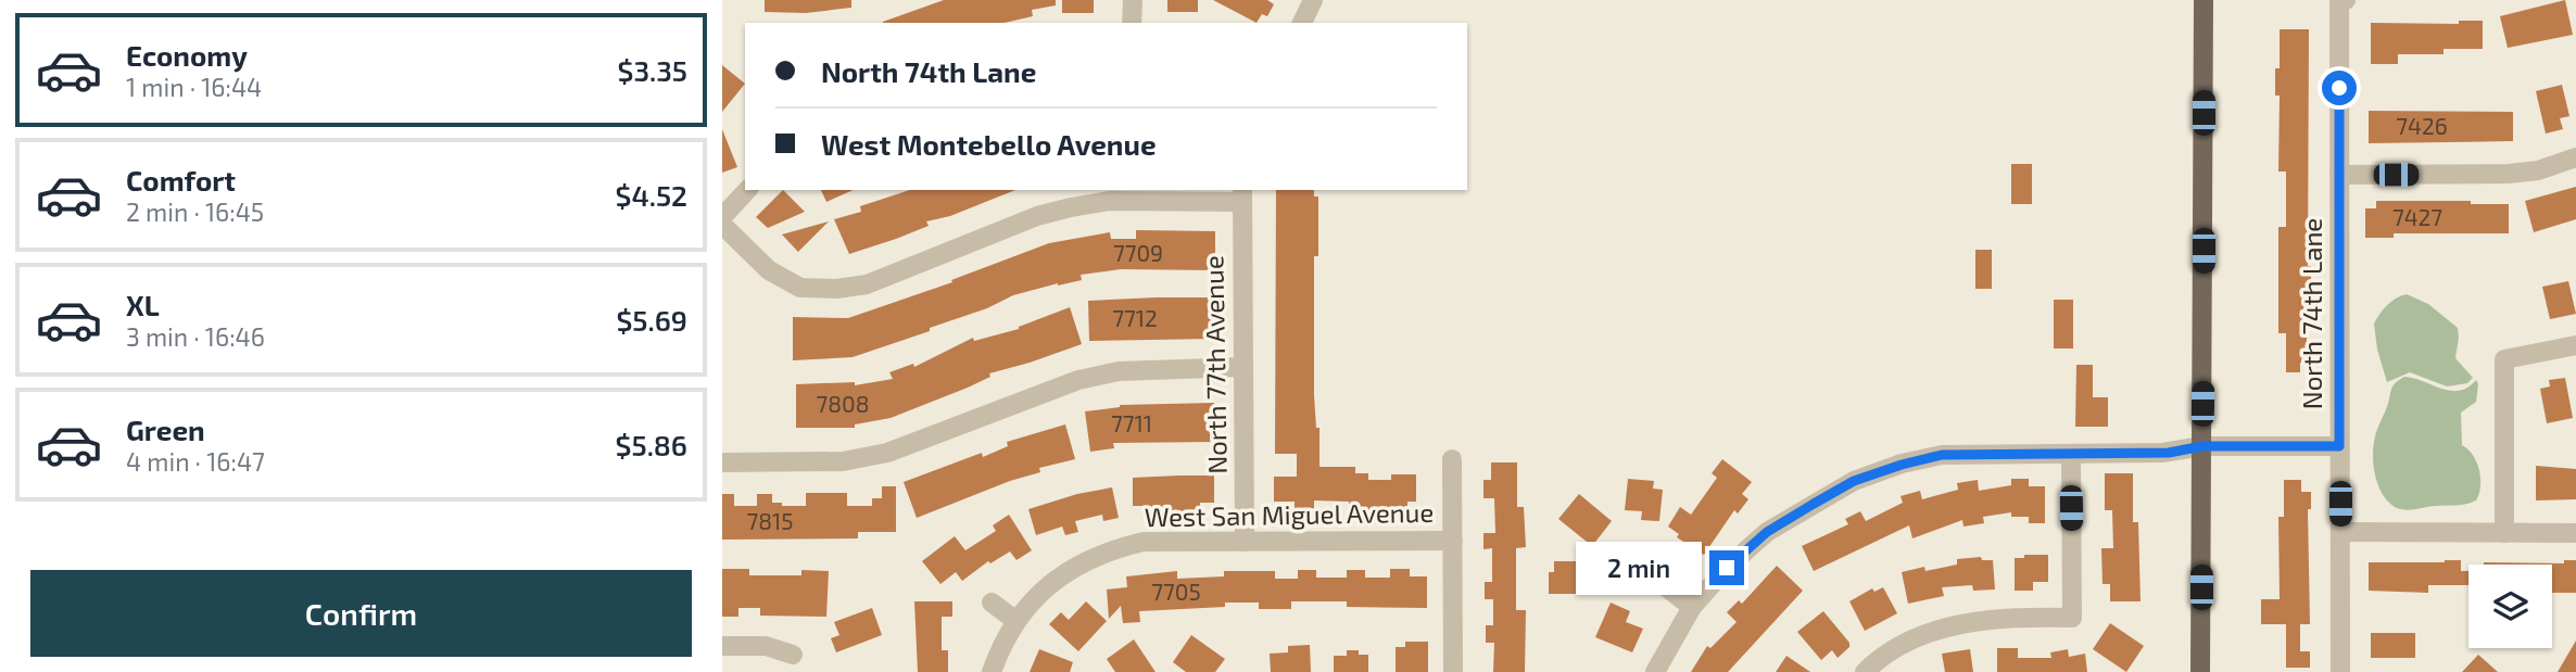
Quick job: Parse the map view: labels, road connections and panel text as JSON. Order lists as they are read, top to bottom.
{
  "streets": {
    "street": ["North 74th Lane", "North 77th Avenue", "West San Miguel Avenue"]
  },
  "crossings": [
    ["North 77th Avenue", "West San Miguel Avenue"]
  ],
  "house_numbers": [
    "7426",
    "7427",
    "7709",
    "7712",
    "7808",
    "7711",
    "7815",
    "7705"
  ],
  "page": {
    "list": [
      {
        "name": "Economy",
        "note": "1 min · 16:44",
        "value": "$3.35"
      },
      {
        "name": "Comfort",
        "note": "2 min · 16:45",
        "value": "$4.52"
      },
      {
        "name": "XL",
        "note": "3 min · 16:46",
        "value": "$5.69"
      },
      {
        "name": "Green",
        "note": "4 min · 16:47",
        "value": "$5.86"
      }
    ],
    "banner": ["North 74th Lane", "West Montebello Avenue"],
    "bubble": "2 min",
    "buttons": "Confirm"
  }
}
